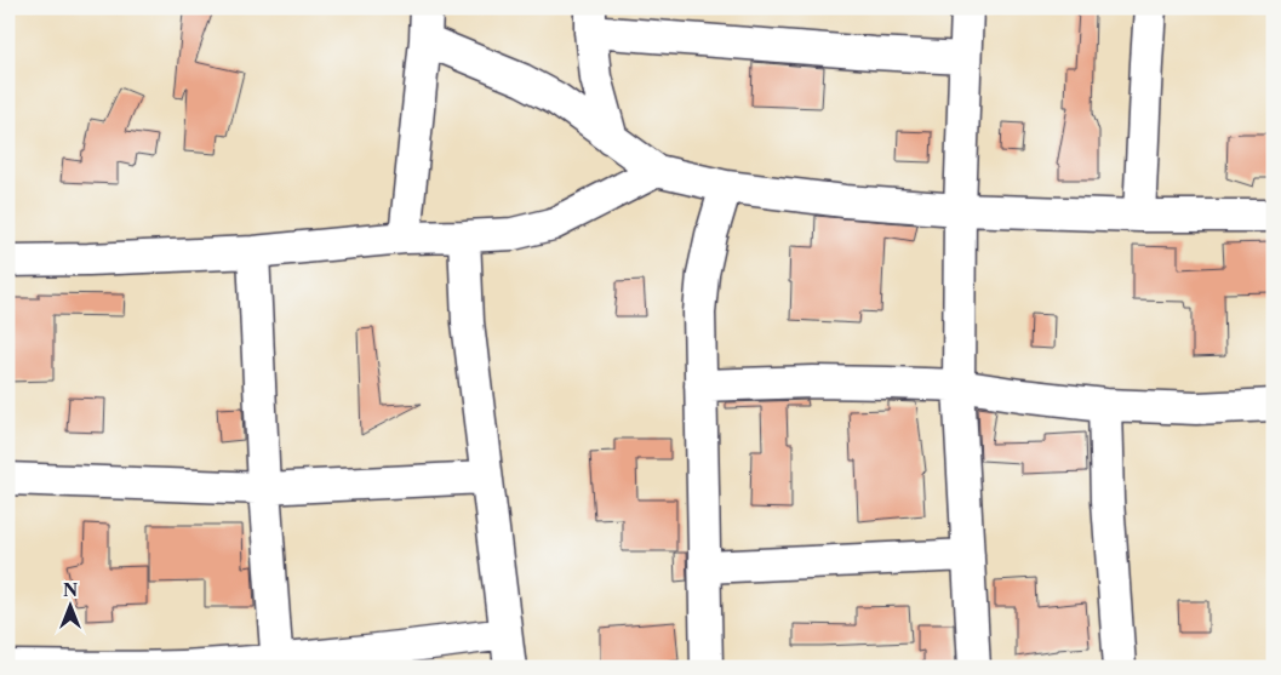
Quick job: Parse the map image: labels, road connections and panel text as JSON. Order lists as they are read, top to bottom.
{
  "north": "top"
}
